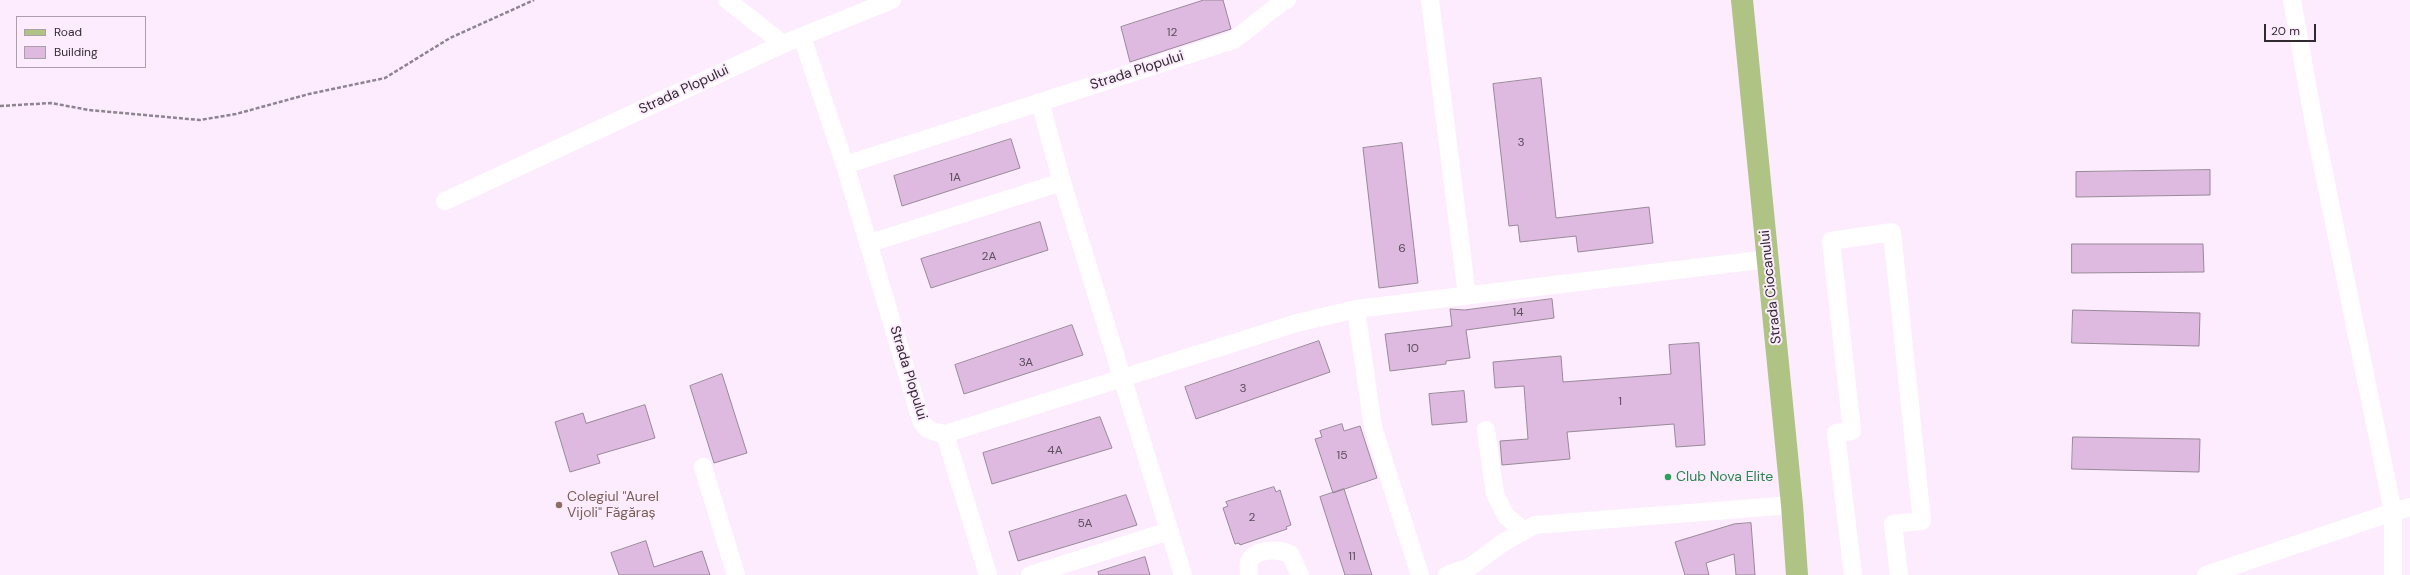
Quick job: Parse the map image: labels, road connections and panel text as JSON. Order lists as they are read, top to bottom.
{
  "streets": {
    "main road": ["Strada Ciocanului"],
    "street": ["Strada Plopului"]
  },
  "places": ["Club Nova Elite", "Colegiul \"Aurel Vijoli\" Făgăraș"],
  "house_numbers": [
    "12",
    "3",
    "1A",
    "6",
    "2A",
    "14",
    "10",
    "3A",
    "3",
    "1",
    "4A",
    "15",
    "2",
    "5A",
    "11"
  ],
  "legend": ["Road", "Building"],
  "scale_bar": "20 m"
}
